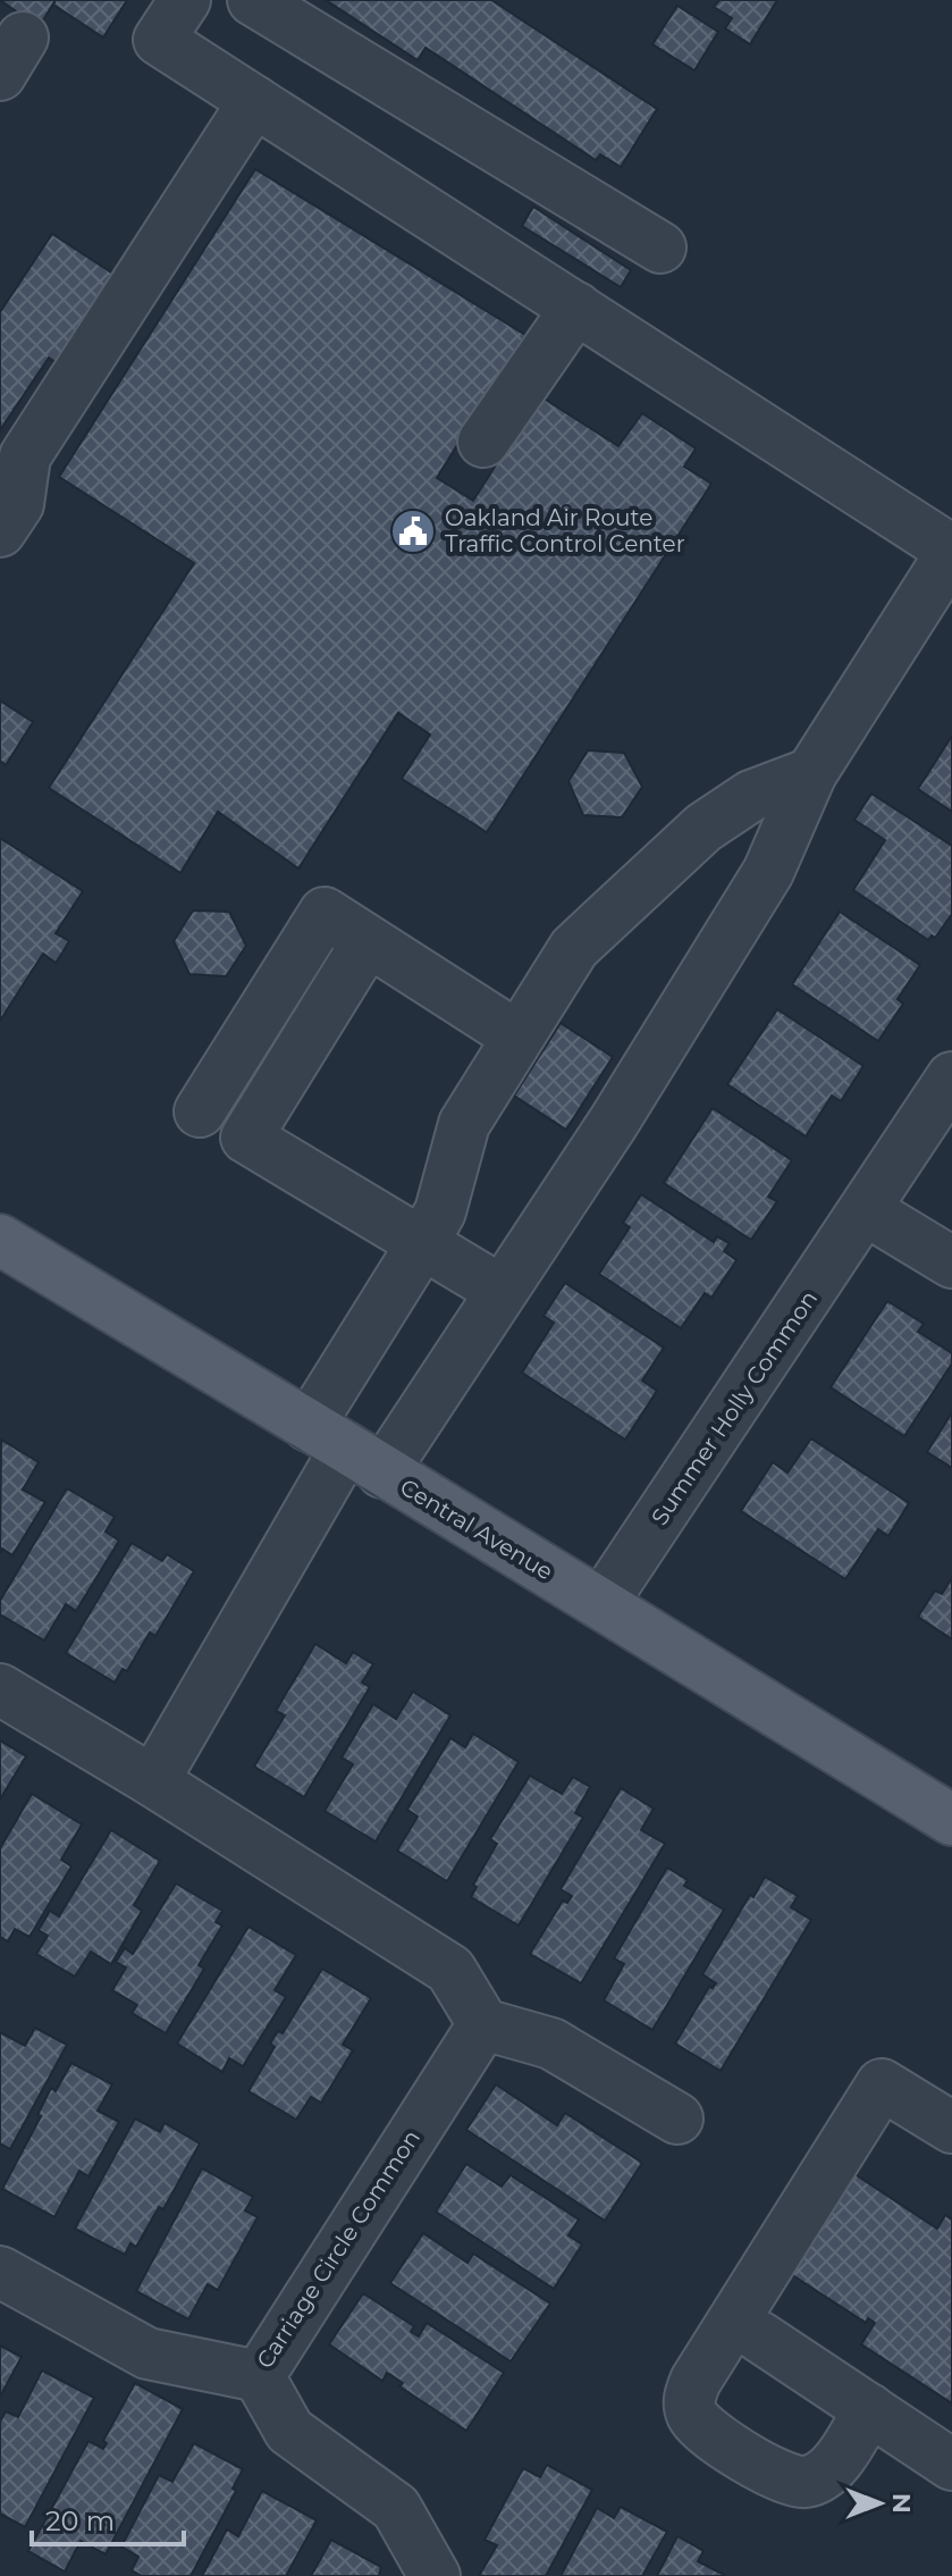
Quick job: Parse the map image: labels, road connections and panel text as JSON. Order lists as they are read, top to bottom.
{
  "streets": {
    "main road": ["Central Avenue"],
    "street": ["Summer Holly Common", "Carriage Circle Common"]
  },
  "crossings": [
    ["Summer Holly Common", "Central Avenue"]
  ],
  "places": {
    "public building": ["Oakland Air Route Traffic Control Center"]
  },
  "scale_bar": "20 m",
  "north": "right"
}
